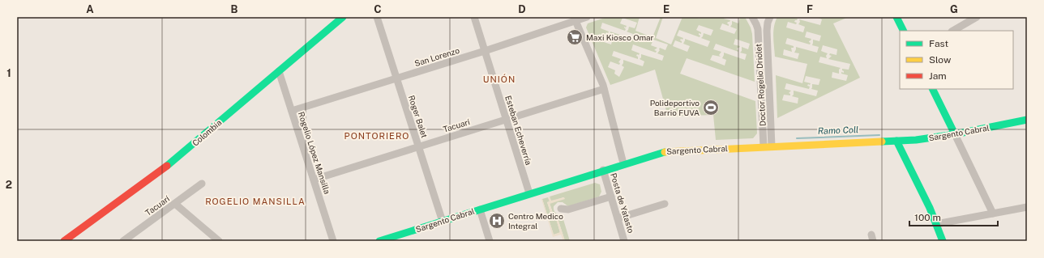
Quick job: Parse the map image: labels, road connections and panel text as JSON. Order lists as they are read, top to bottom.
{
  "streets": {
    "main road": ["Colombia", "Sargento Cabral"],
    "street": [
      "San Lorenzo",
      "Doctor Rogelio Driolet",
      "Roger Balet",
      "Tacuarí",
      "Esteban Echeverría",
      "Rogelio López Mansilla",
      "Posta de Yatasto"
    ]
  },
  "crossings": [
    ["San Lorenzo", "Roger Balet"],
    ["San Lorenzo", "Esteban Echeverría"],
    ["San Lorenzo", "Rogelio López Mansilla"],
    ["Doctor Rogelio Driolet", "Sargento Cabral"],
    ["Roger Balet", "Tacuarí"],
    ["Roger Balet", "Sargento Cabral"],
    ["Tacuarí", "Esteban Echeverría"],
    ["Tacuarí", "Rogelio López Mansilla"],
    ["Esteban Echeverría", "Sargento Cabral"],
    ["Colombia", "Rogelio López Mansilla"],
    ["Sargento Cabral", "Posta de Yatasto"]
  ],
  "districts": ["UNIÓN", "PONTORIERO", "ROGELIO MANSILLA"],
  "water": ["Ramo Coll"],
  "places": {
    "supermarket": ["Maxi Kiosco Omar"],
    "sports": ["Polideportivo Barrio FUVA"],
    "hospital": ["Centro Medico Integral"]
  },
  "legend": ["Fast", "Slow", "Jam"],
  "scale_bar": "100 m",
  "grid": {
    "columns": [
      "A",
      "B",
      "C",
      "D",
      "E",
      "F",
      "G"
    ],
    "rows": ["1", "2"]
  }
}
